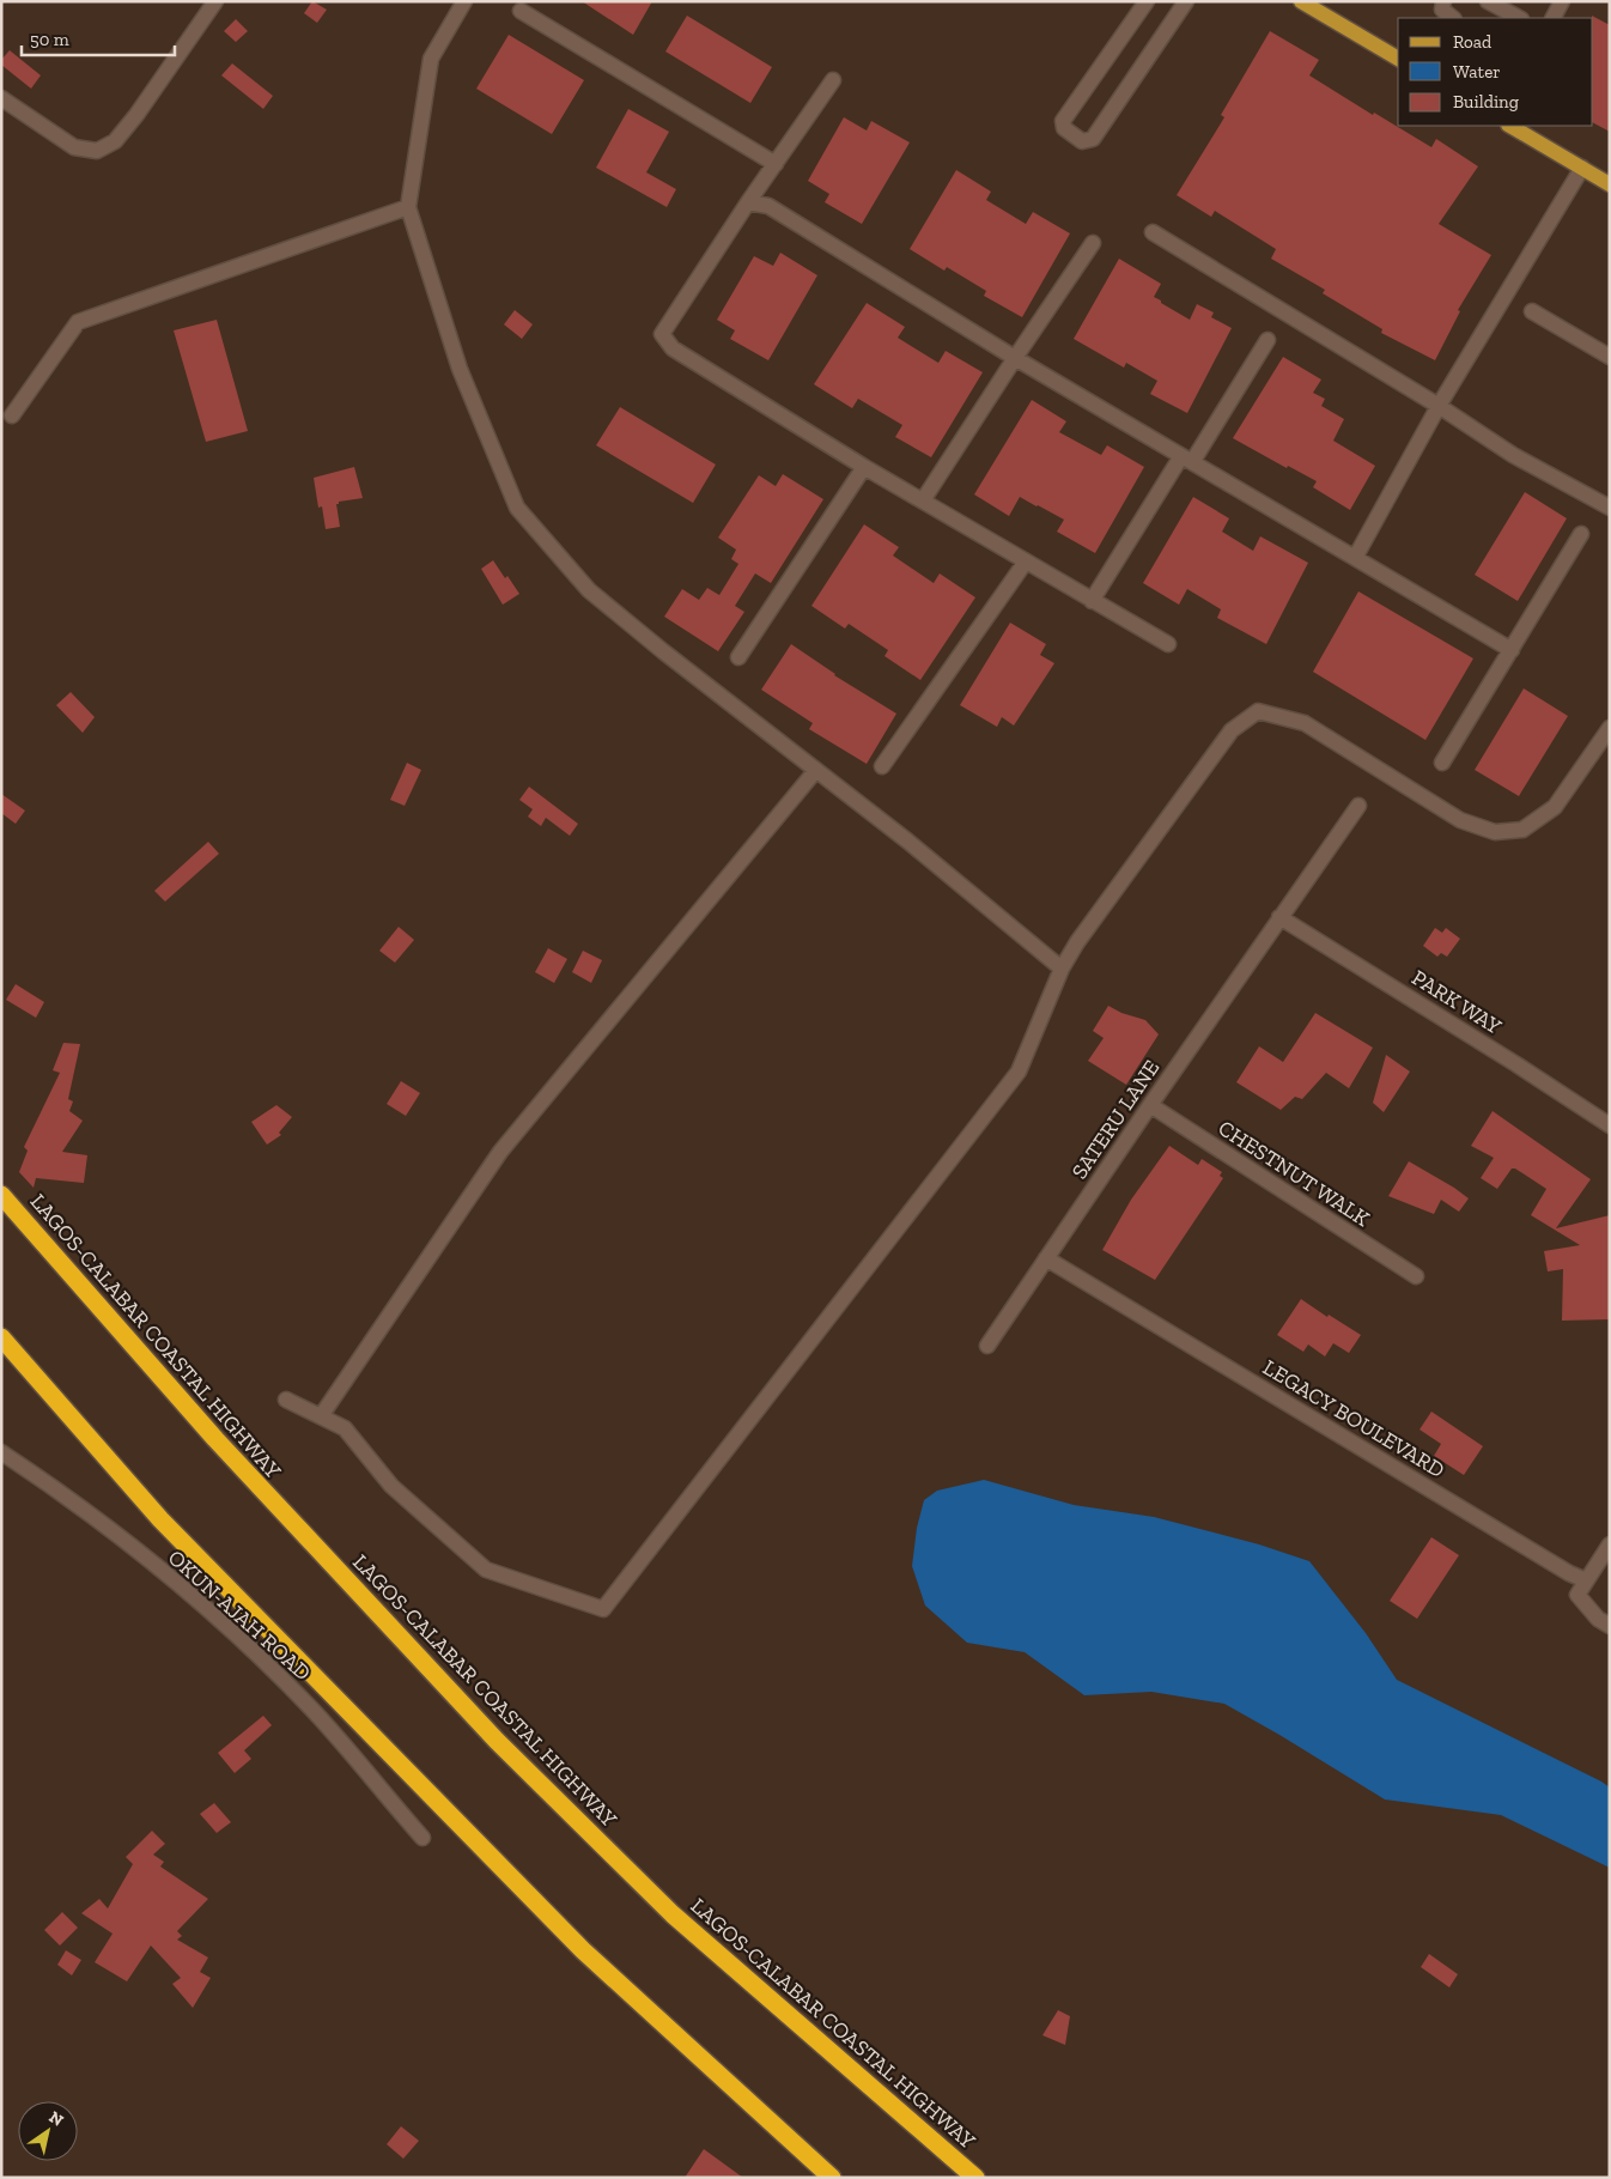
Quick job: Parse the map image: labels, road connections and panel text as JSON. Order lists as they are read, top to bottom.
{
  "streets": {
    "highway": ["LAGOS-CALABAR COASTAL HIGHWAY"],
    "street": [
      "PARK WAY",
      "SATERU LANE",
      "CHESTNUT WALK",
      "LEGACY BOULEVARD",
      "OKUN-AJAH ROAD"
    ]
  },
  "crossings": [
    ["PARK WAY", "SATERU LANE"],
    ["SATERU LANE", "CHESTNUT WALK"],
    ["SATERU LANE", "LEGACY BOULEVARD"]
  ],
  "legend": ["Road", "Water", "Building"],
  "scale_bar": "50 m",
  "north": "top right"
}
